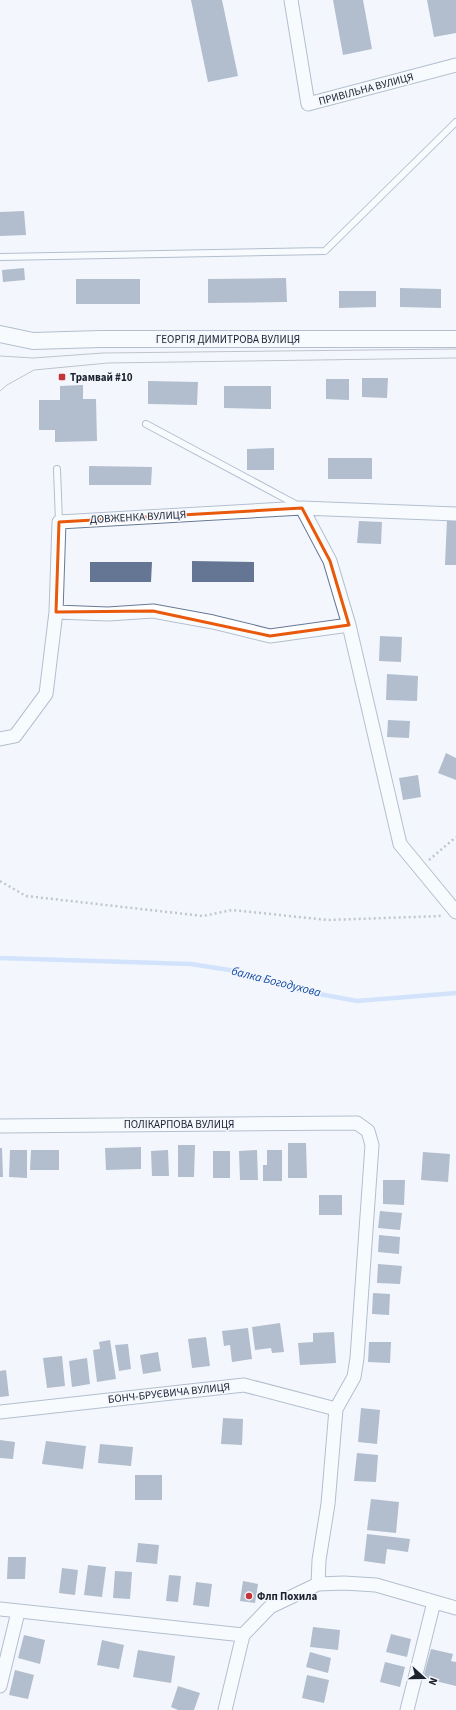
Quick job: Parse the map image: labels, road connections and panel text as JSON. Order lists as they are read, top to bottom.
{
  "streets": {
    "street": [
      "ПРИВІЛЬНА ВУЛИЦЯ",
      "ГЕОРГІЯ ДИМИТРОВА ВУЛИЦЯ",
      "ДОВЖЕНКА ВУЛИЦЯ",
      "ПОЛІКАРПОВА ВУЛИЦЯ",
      "БОНЧ-БРУЄВИЧА ВУЛИЦЯ"
    ]
  },
  "crossings": [
    ["ПОЛІКАРПОВА ВУЛИЦЯ", "БОНЧ-БРУЄВИЧА ВУЛИЦЯ"]
  ],
  "water": ["балка Богодухова"],
  "places": {
    "transit": ["Трамвай #10"],
    "other": ["Флп Похила"]
  },
  "north": "right"
}
